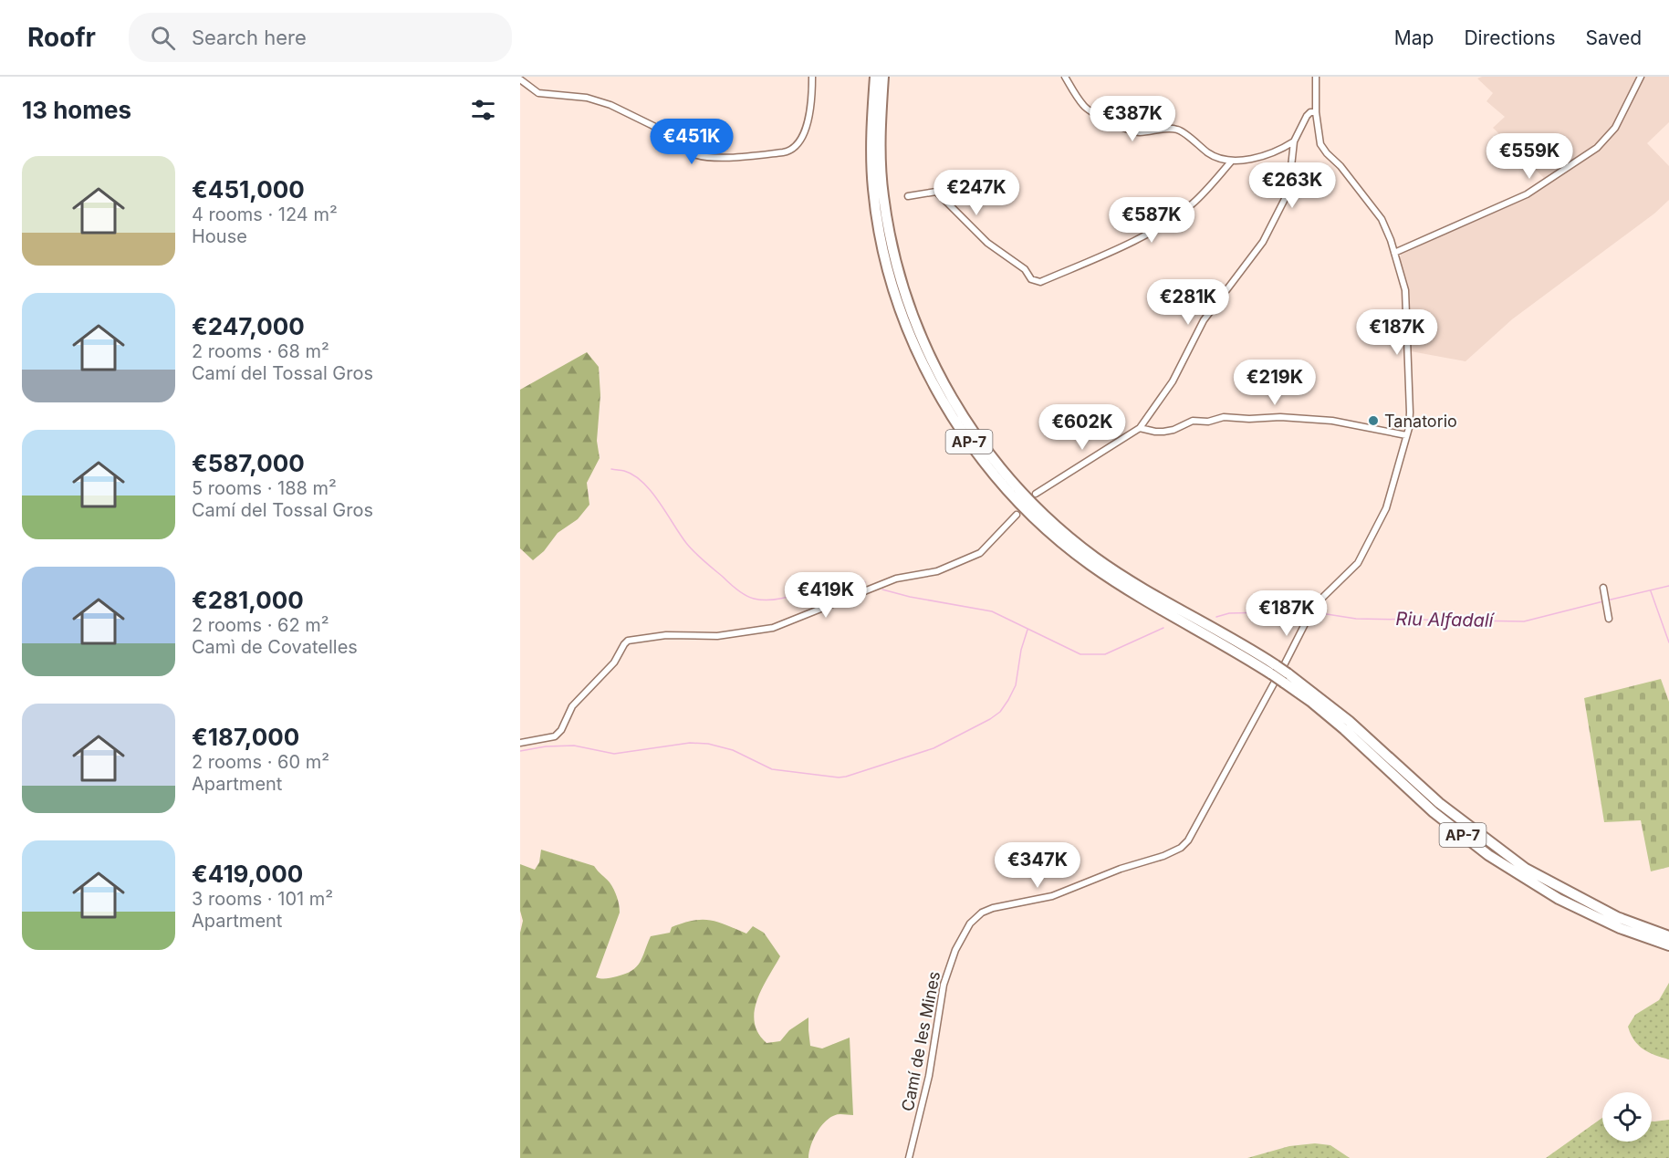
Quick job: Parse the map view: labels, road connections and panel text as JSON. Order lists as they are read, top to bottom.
{
  "streets": {
    "highway": ["AP-7"],
    "street": ["Camí de les Mines"]
  },
  "crossings": [
    ["AP-7", "Camí de les Mines"]
  ],
  "water": ["Riu Alfadalí"],
  "places": ["Tanatorio"],
  "page": {
    "header": "Roofr",
    "search": "Search here",
    "nav": ["Map", "Directions", "Saved"],
    "heading": "13 homes",
    "price": [
      "€387K",
      "€451K",
      "€559K",
      "€263K",
      "€247K",
      "€587K",
      "€281K",
      "€187K",
      "€219K",
      "€602K",
      "€419K",
      "€187K",
      "€347K"
    ],
    "list": [
      {
        "name": "€451,000",
        "note": "4 rooms · 124 m² · House"
      },
      {
        "name": "€247,000",
        "note": "2 rooms · 68 m² · Camí del Tossal Gros"
      },
      {
        "name": "€587,000",
        "note": "5 rooms · 188 m² · Camí del Tossal Gros"
      },
      {
        "name": "€281,000",
        "note": "2 rooms · 62 m² · Camì de Covatelles"
      },
      {
        "name": "€187,000",
        "note": "2 rooms · 60 m² · Apartment"
      },
      {
        "name": "€419,000",
        "note": "3 rooms · 101 m² · Apartment"
      }
    ]
  }
}
